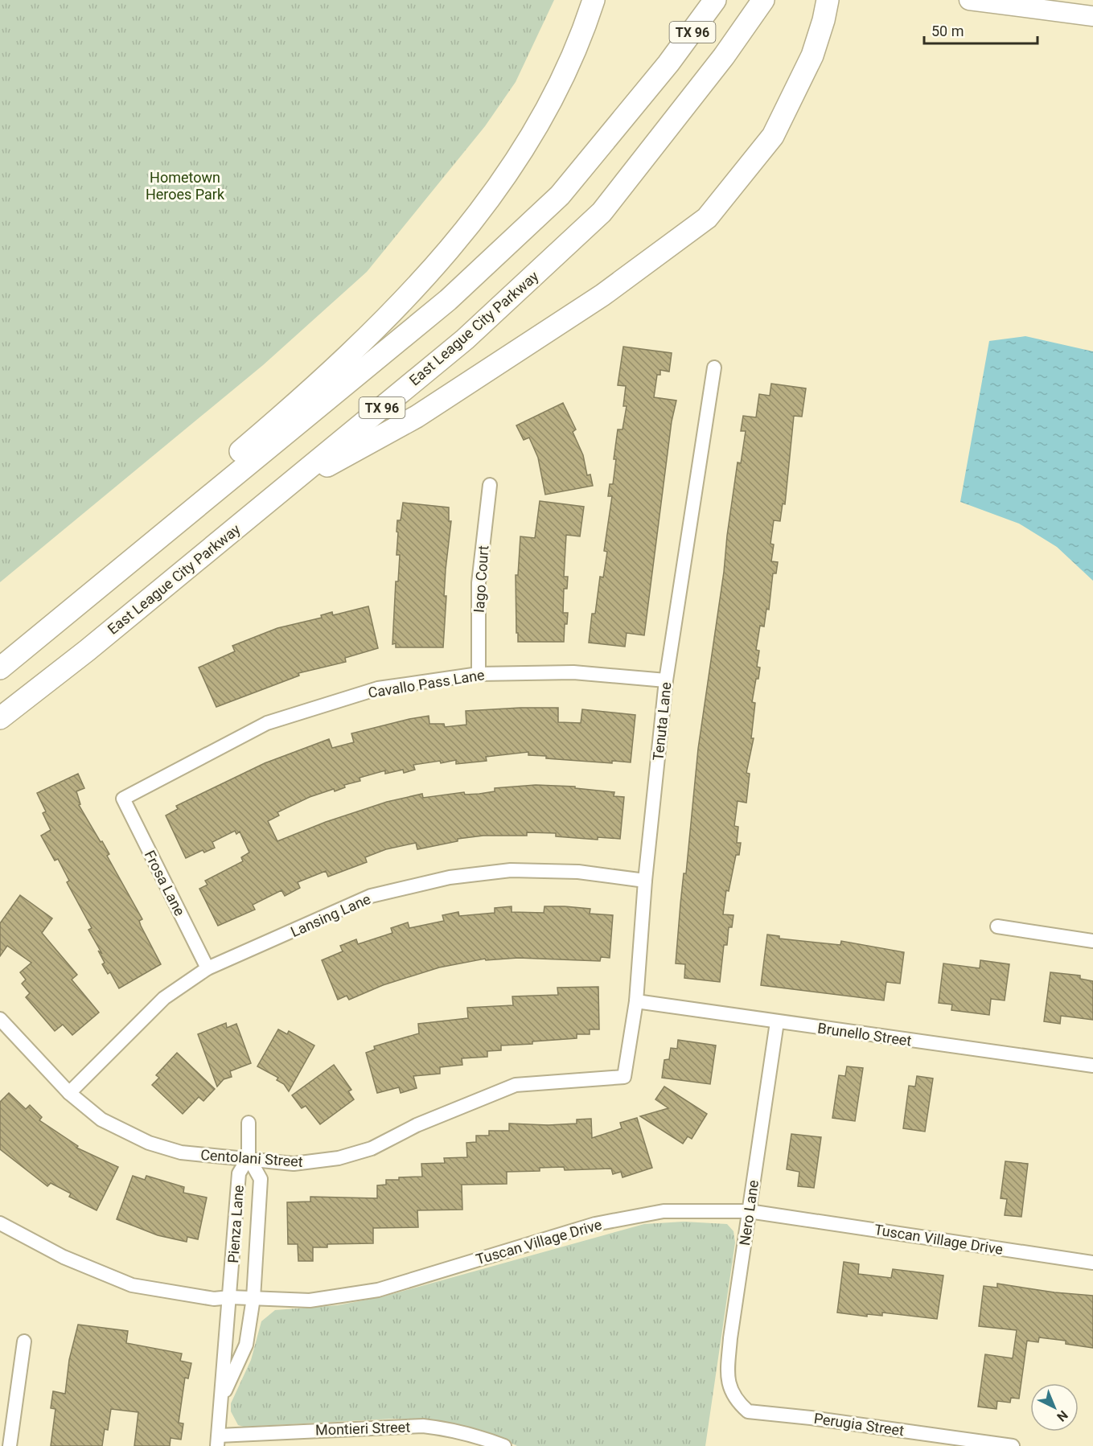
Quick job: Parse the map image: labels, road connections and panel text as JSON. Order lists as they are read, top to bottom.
{
  "streets": {
    "main road": ["TX 96", "East League City Parkway"],
    "street": [
      "Iago Court",
      "Cavallo Pass Lane",
      "Tenuta Lane",
      "Frosa Lane",
      "Lansing Lane",
      "Brunello Street",
      "Centolani Street",
      "Nero Lane",
      "Pienza Lane",
      "Tuscan Village Drive",
      "Perugia Street",
      "Montieri Street"
    ]
  },
  "crossings": [
    ["Iago Court", "Cavallo Pass Lane"],
    ["Cavallo Pass Lane", "Tenuta Lane"],
    ["Cavallo Pass Lane", "Frosa Lane"],
    ["Tenuta Lane", "Lansing Lane"],
    ["Tenuta Lane", "Brunello Street"],
    ["Tenuta Lane", "Centolani Street"],
    ["Frosa Lane", "Lansing Lane"],
    ["Lansing Lane", "Centolani Street"],
    ["Brunello Street", "Nero Lane"],
    ["Centolani Street", "Pienza Lane"],
    ["Nero Lane", "Tuscan Village Drive"],
    ["Nero Lane", "Perugia Street"],
    ["Pienza Lane", "Tuscan Village Drive"],
    ["Pienza Lane", "Montieri Street"]
  ],
  "parks": ["Hometown Heroes Park"],
  "scale_bar": "50 m",
  "north": "bottom right"
}
